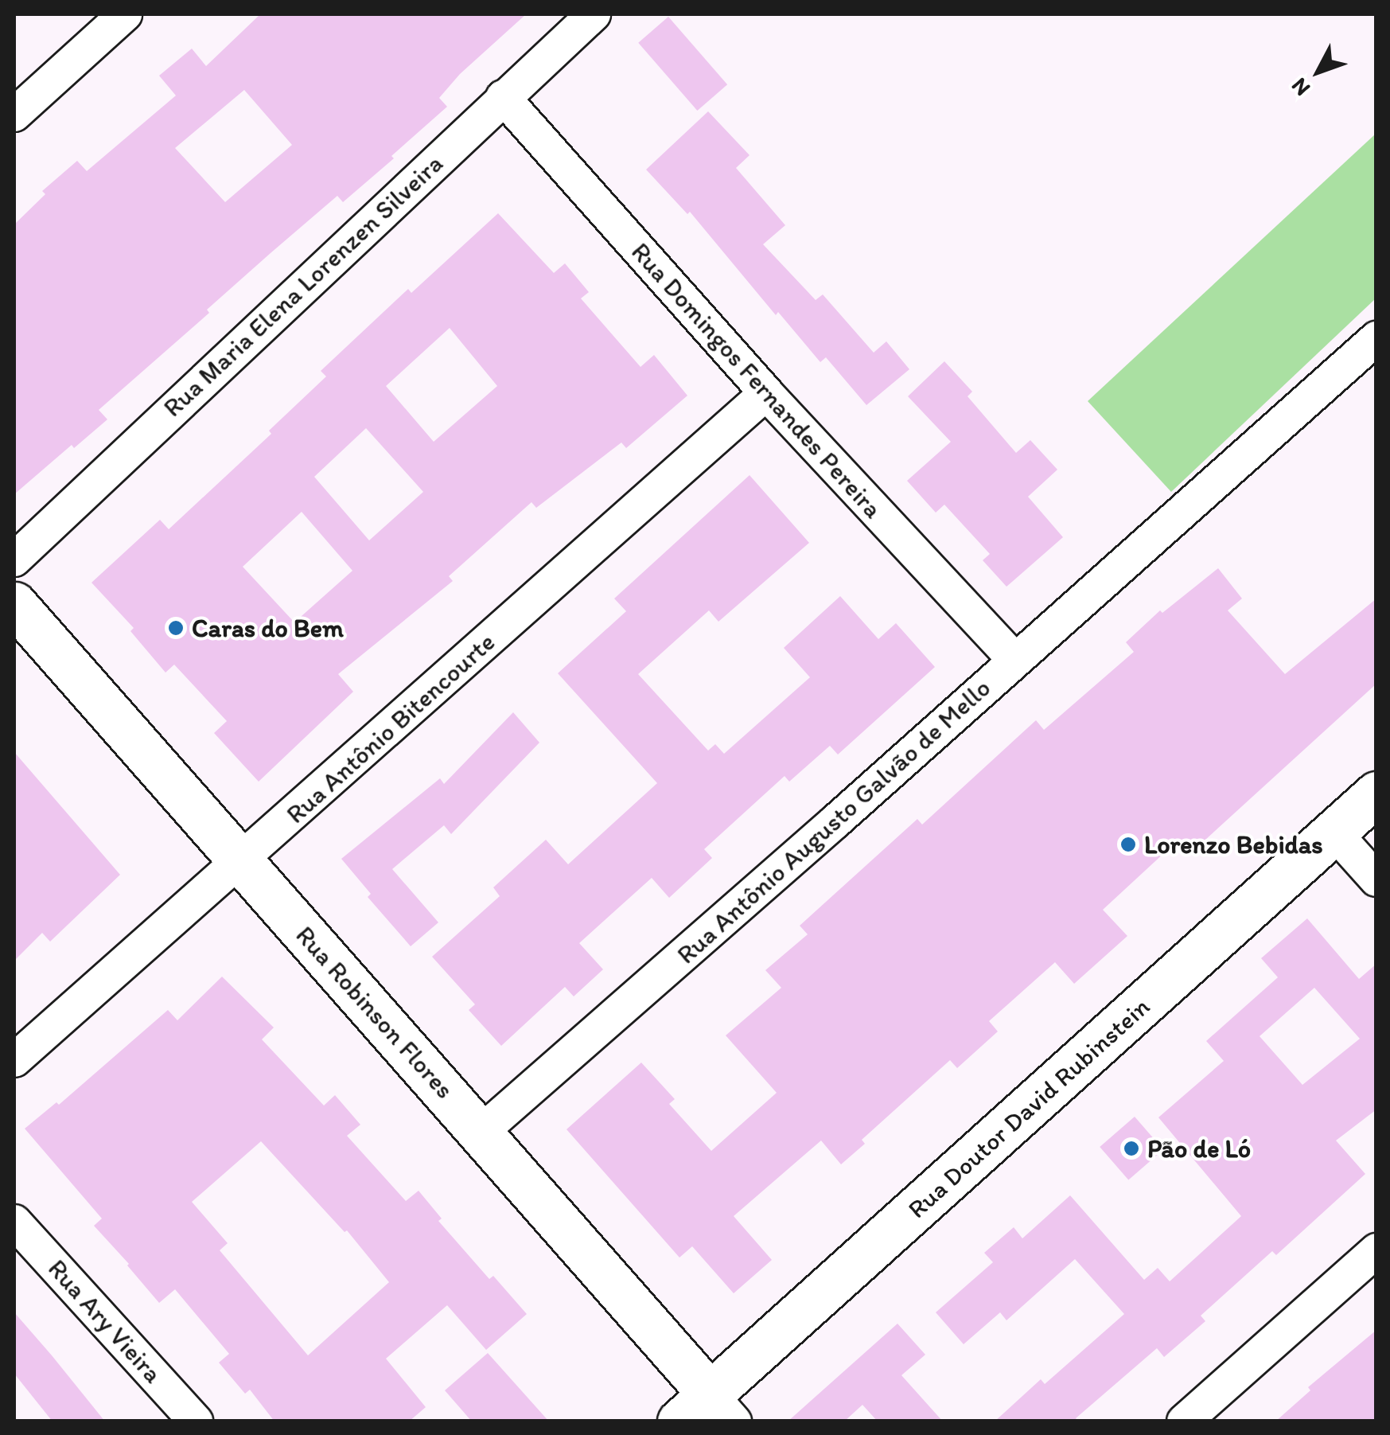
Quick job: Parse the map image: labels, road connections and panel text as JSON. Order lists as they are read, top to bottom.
{
  "streets": {
    "street": [
      "Rua Maria Elena Lorenzen Silveira",
      "Rua Domingos Fernandes Pereira",
      "Rua Antônio Bitencourte",
      "Rua Antônio Augusto Galvão de Mello",
      "Rua Robinson Flores",
      "Rua Doutor David Rubinstein",
      "Rua Ary Vieira"
    ]
  },
  "crossings": [
    ["Rua Maria Elena Lorenzen Silveira", "Rua Domingos Fernandes Pereira"],
    ["Rua Domingos Fernandes Pereira", "Rua Antônio Bitencourte"],
    ["Rua Domingos Fernandes Pereira", "Rua Antônio Augusto Galvão de Mello"],
    ["Rua Antônio Bitencourte", "Rua Robinson Flores"],
    ["Rua Antônio Augusto Galvão de Mello", "Rua Robinson Flores"],
    ["Rua Robinson Flores", "Rua Doutor David Rubinstein"]
  ],
  "places": ["Caras do Bem", "Lorenzo Bebidas", "Pão de Ló"],
  "north": "bottom left"
}
